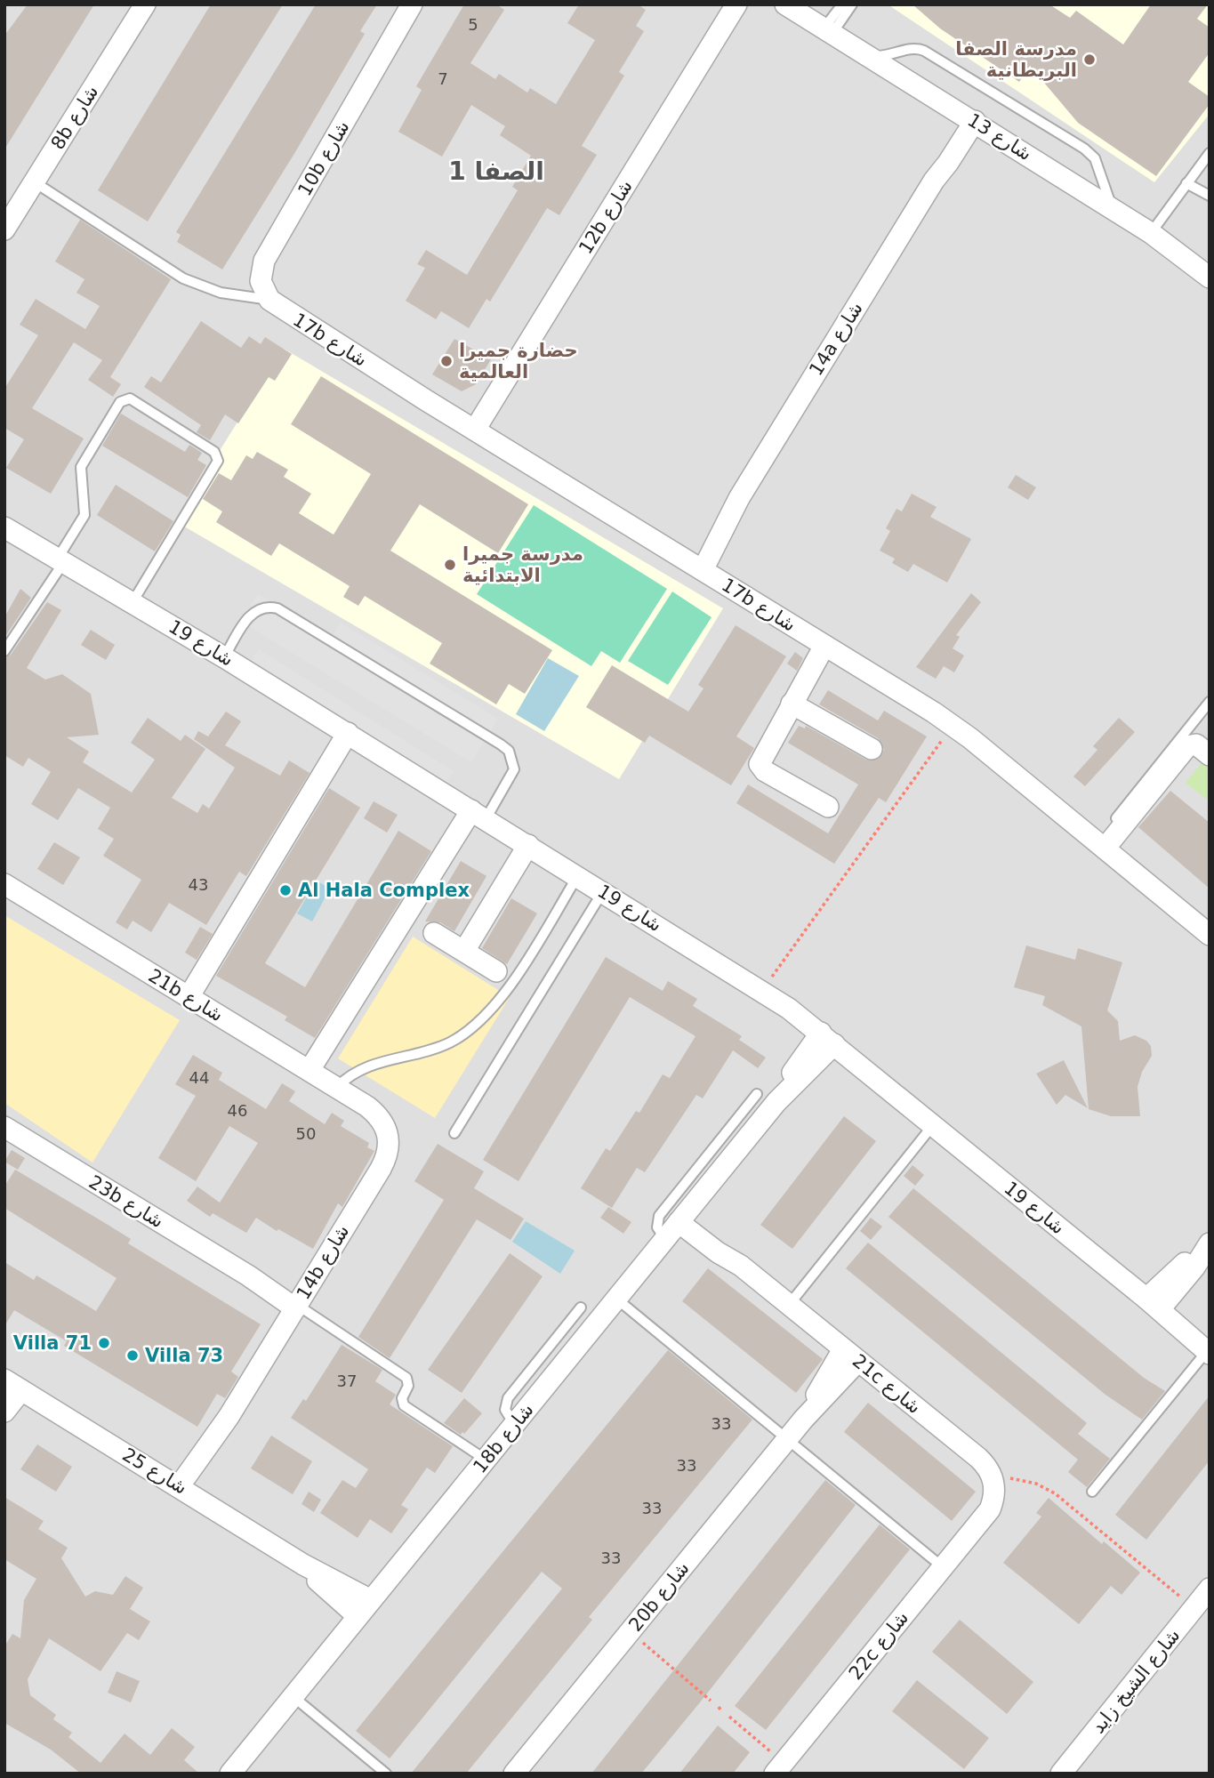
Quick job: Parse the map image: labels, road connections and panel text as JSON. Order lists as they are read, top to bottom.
{
  "streets": {
    "street": [
      "8b شارع",
      "شارع 13",
      "10b شارع",
      "12b شارع",
      "14a شارع",
      "17b شارع",
      "شارع 19",
      "21b شارع",
      "23b شارع",
      "14b شارع",
      "21c شارع",
      "18b شارع",
      "شارع 25",
      "20b شارع",
      "22c شارع",
      "شارع الشيخ زايد"
    ]
  },
  "crossings": [
    ["شارع 13", "14a شارع"],
    ["10b شارع", "17b شارع"],
    ["12b شارع", "17b شارع"],
    ["14a شارع", "17b شارع"],
    ["شارع 19", "18b شارع"],
    ["21b شارع", "14b شارع"],
    ["23b شارع", "14b شارع"],
    ["14b شارع", "شارع 25"],
    ["21c شارع", "18b شارع"],
    ["21c شارع", "20b شارع"],
    ["21c شارع", "22c شارع"],
    ["18b شارع", "شارع 25"]
  ],
  "districts": ["الصفا 1"],
  "places": [
    "مدرسة الصفا البريطانية",
    "حضارة جميرا العالمية",
    "مدرسة جميرا الابتدائية",
    "Al Hala Complex",
    "Villa 71",
    "Villa 73"
  ],
  "house_numbers": [
    "5",
    "7",
    "43",
    "44",
    "46",
    "50",
    "37",
    "33",
    "33",
    "33",
    "33"
  ]
}
